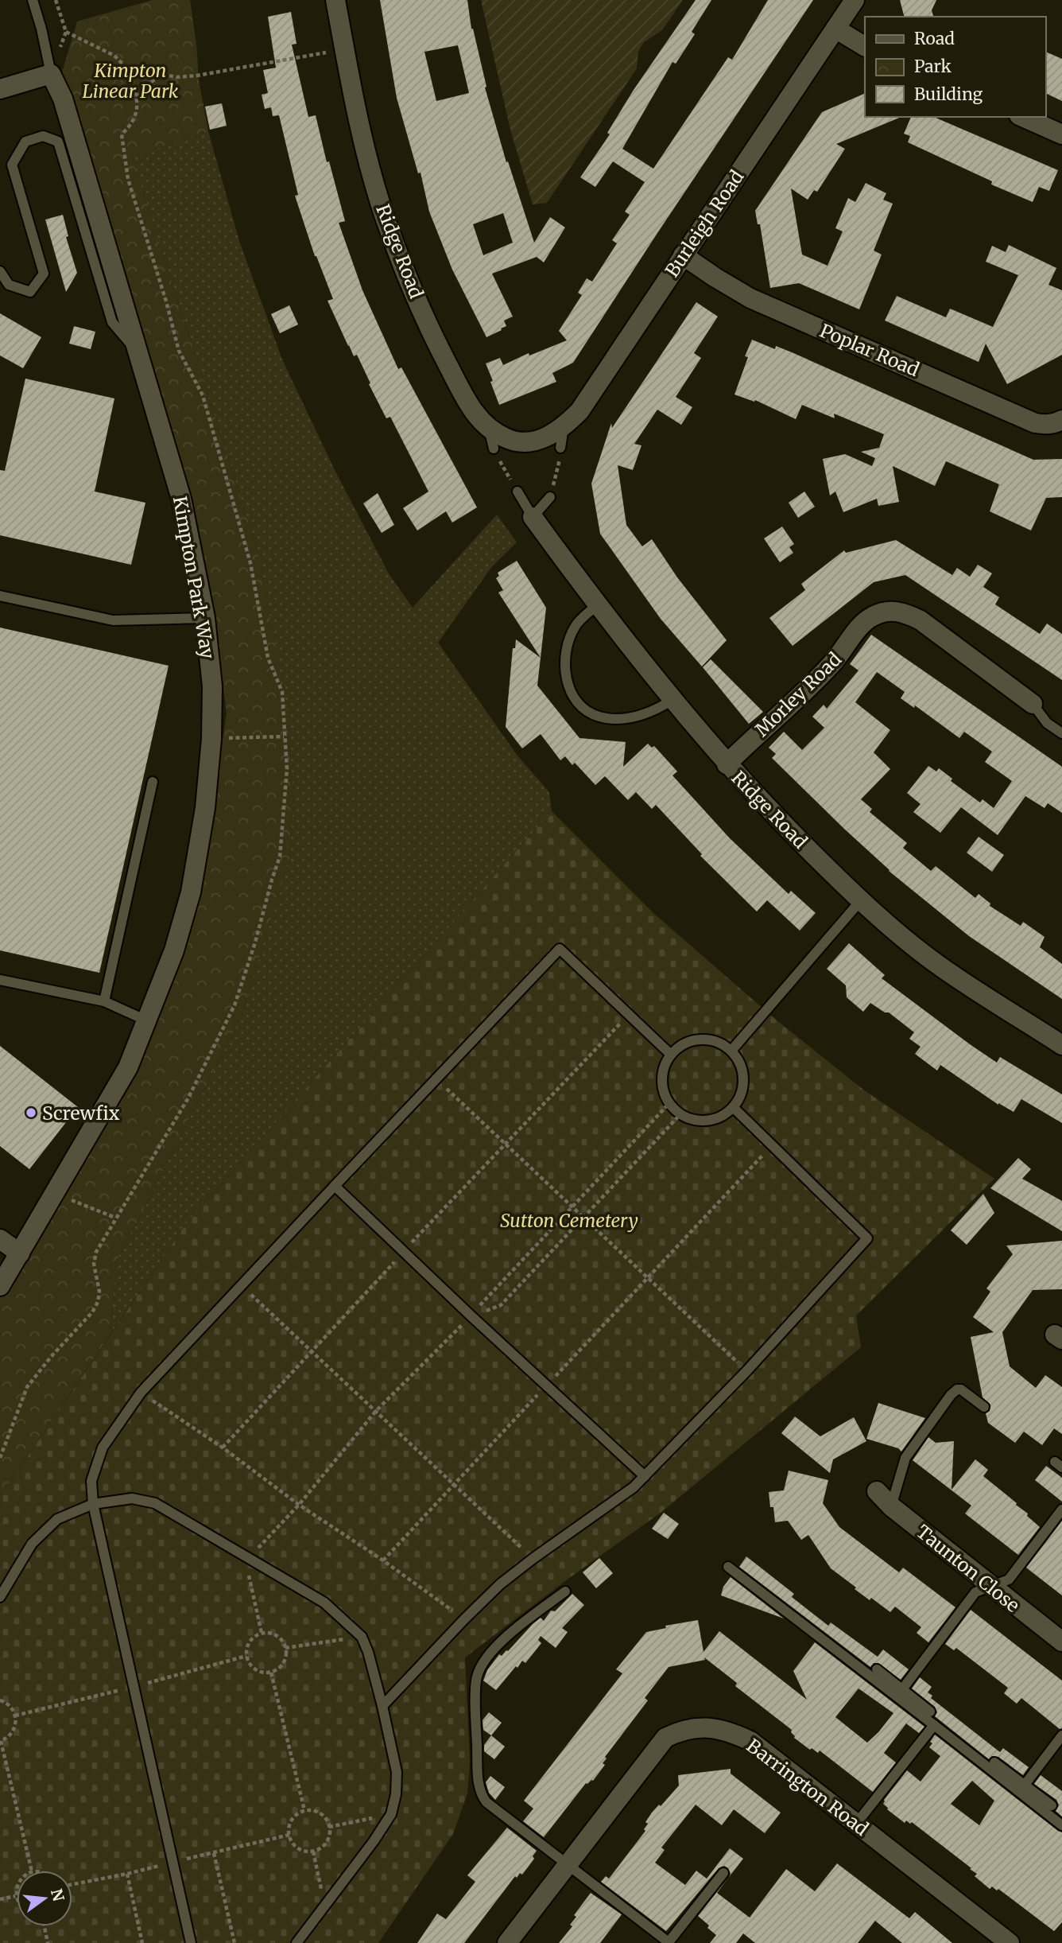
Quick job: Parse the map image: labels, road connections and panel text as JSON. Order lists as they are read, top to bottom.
{
  "streets": {
    "street": [
      "Burleigh Road",
      "Ridge Road",
      "Poplar Road",
      "Kimpton Park Way",
      "Morley Road",
      "Taunton Close",
      "Barrington Road"
    ]
  },
  "crossings": [
    ["Burleigh Road", "Ridge Road"],
    ["Burleigh Road", "Poplar Road"],
    ["Ridge Road", "Morley Road"]
  ],
  "parks": ["Kimpton Linear Park", "Sutton Cemetery"],
  "places": ["Screwfix"],
  "legend": ["Road", "Park", "Building"],
  "north": "right"
}
